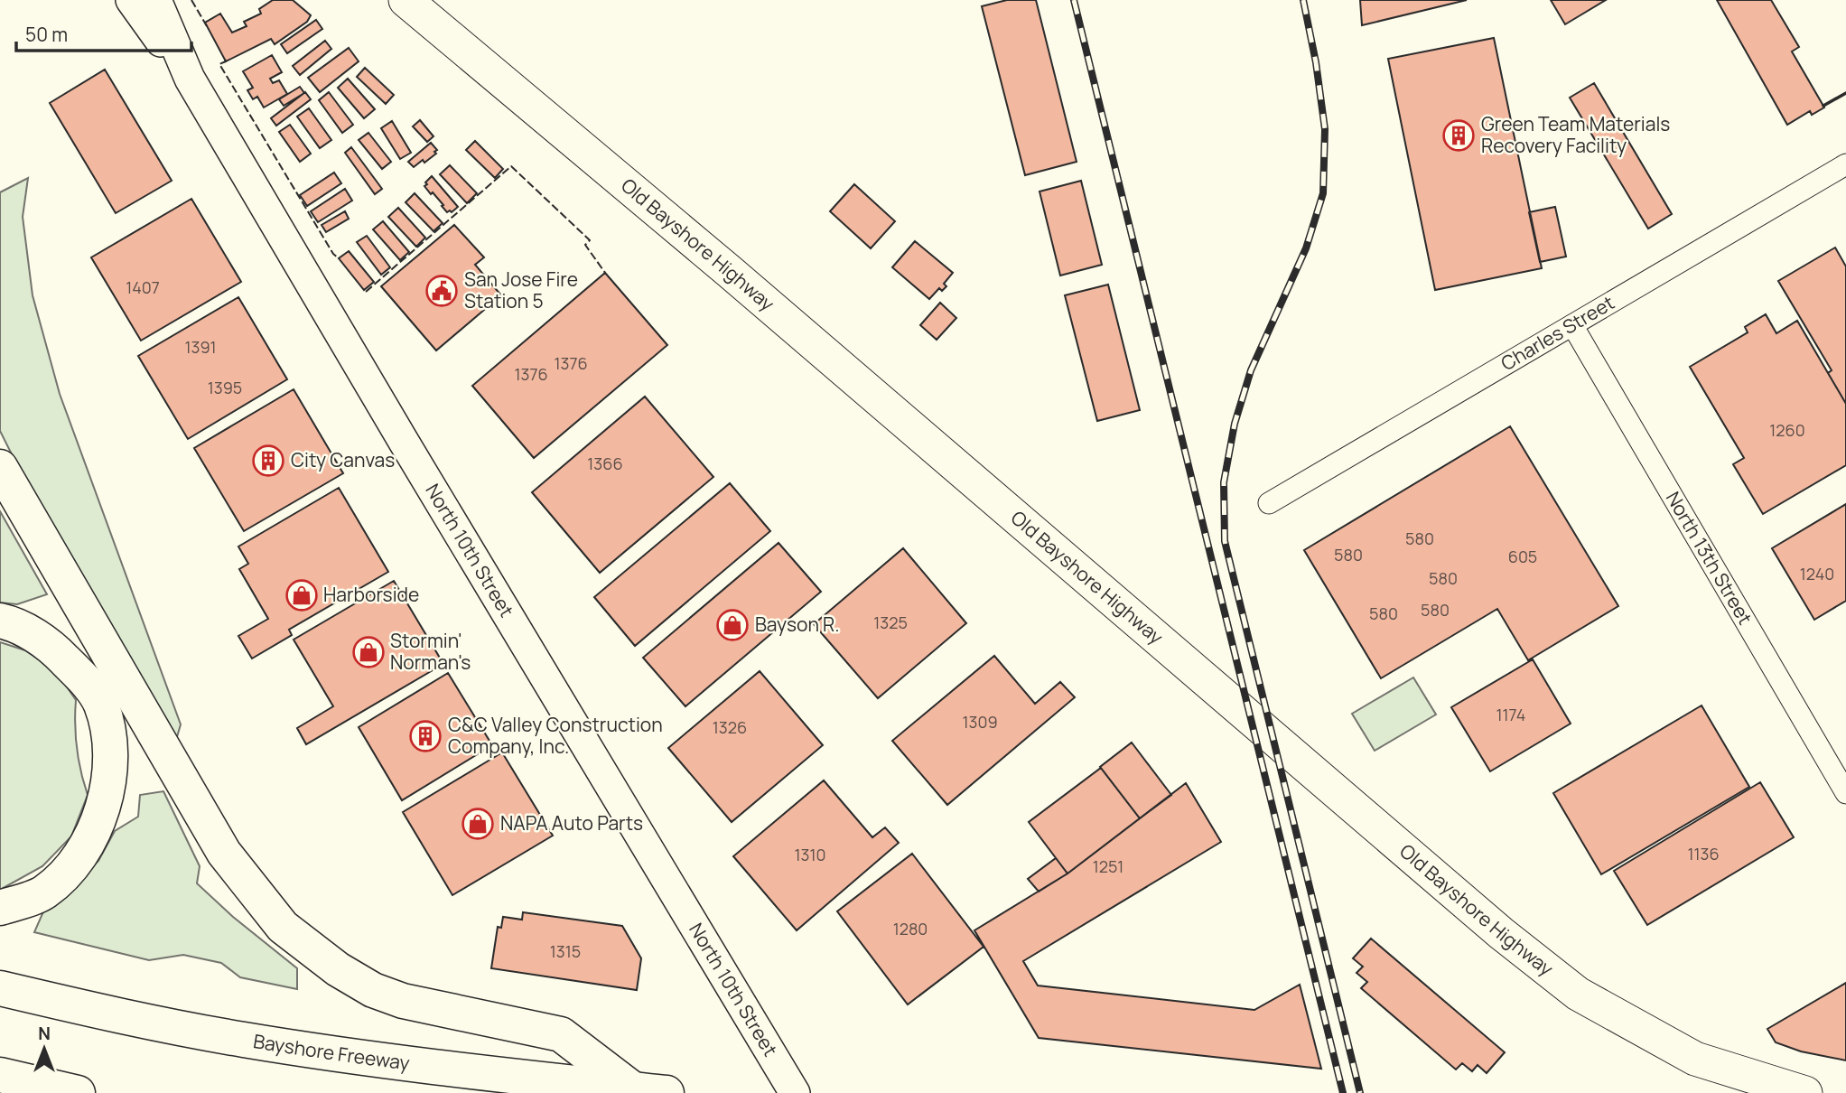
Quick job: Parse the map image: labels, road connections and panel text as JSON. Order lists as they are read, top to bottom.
{
  "streets": {
    "highway": ["Bayshore Freeway"],
    "main road": ["Old Bayshore Highway", "North 10th Street"],
    "street": ["Charles Street", "North 13th Street"]
  },
  "crossings": [
    ["Charles Street", "North 13th Street"]
  ],
  "places": {
    "building": ["Green Team Materials Recovery Facility", "City Canvas", "C&C Valley Construction Company, Inc."],
    "public building": ["San Jose Fire Station 5"],
    "shop": [
      "Harborside",
      "Bayson R.",
      "Stormin' Norman's",
      "NAPA Auto Parts"
    ]
  },
  "house_numbers": [
    "1407",
    "1391",
    "1376",
    "1376",
    "1395",
    "1260",
    "1366",
    "580",
    "580",
    "605",
    "1240",
    "580",
    "580",
    "580",
    "1325",
    "1174",
    "1309",
    "1326",
    "1136",
    "1310",
    "1251",
    "1280",
    "1315"
  ],
  "scale_bar": "50 m",
  "north": "top"
}
